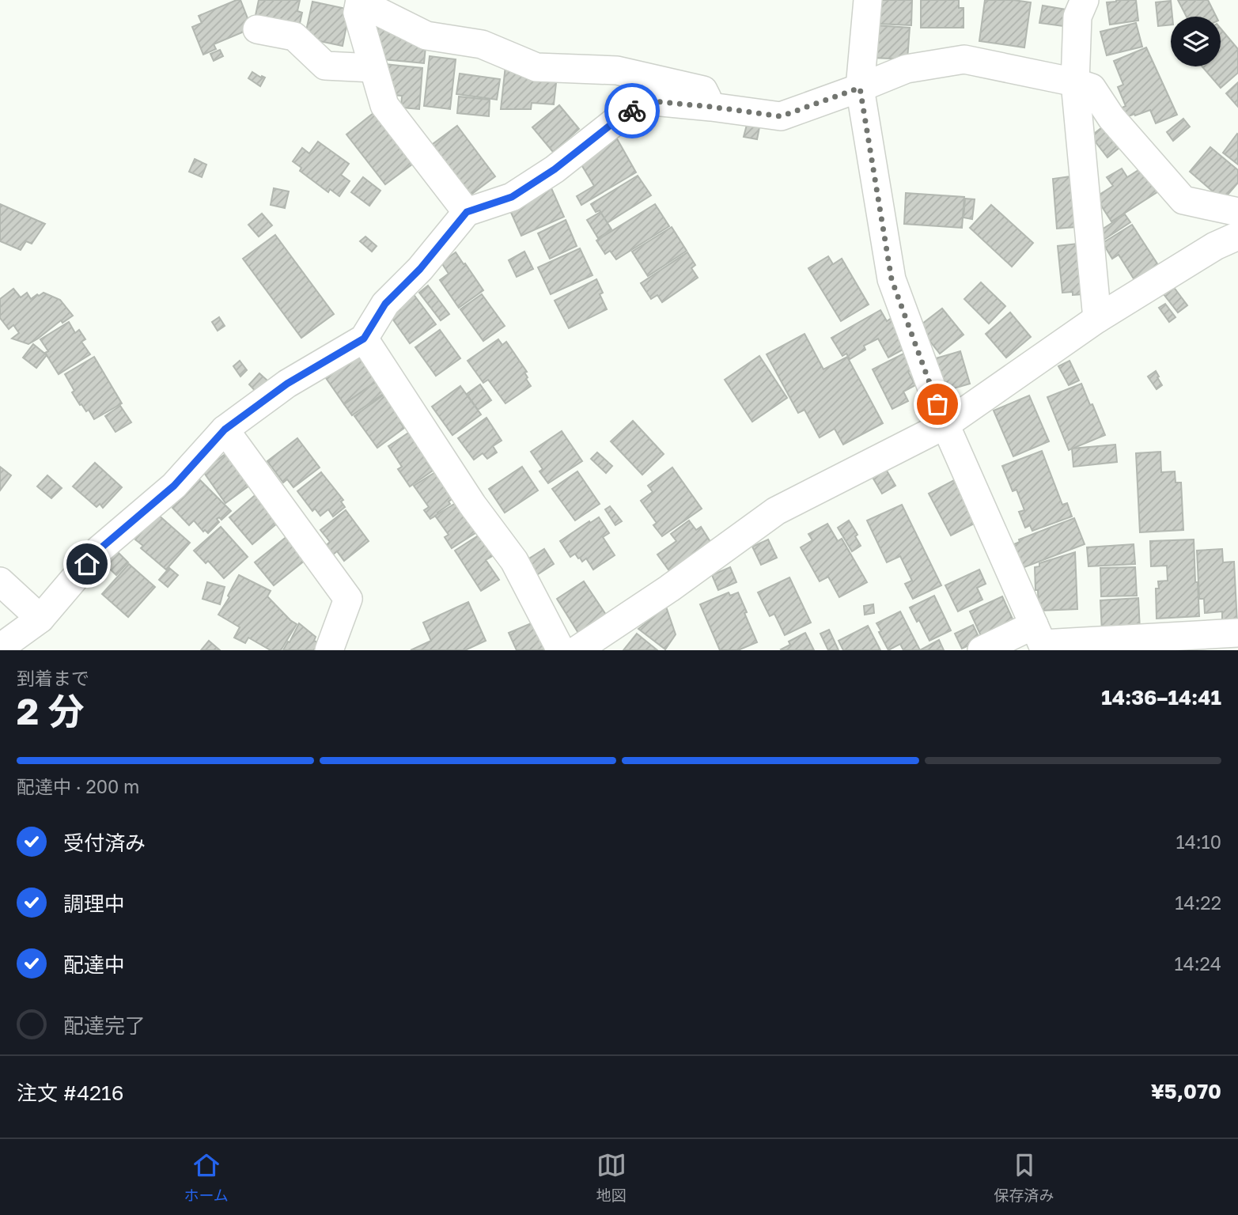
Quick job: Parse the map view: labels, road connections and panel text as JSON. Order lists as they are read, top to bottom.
{
  "page": {
    "heading": ["2 分", "到着まで", "14:36–14:41"],
    "panel": ["注文 #4216", "¥5,070"],
    "bar": "配達中 · 200 m",
    "list": [
      ["受付済み", "14:10"],
      ["調理中", "14:22"],
      ["配達中", "14:24"],
      "配達完了"
    ],
    "tabs": ["ホーム", "地図", "保存済み"]
  }
}
